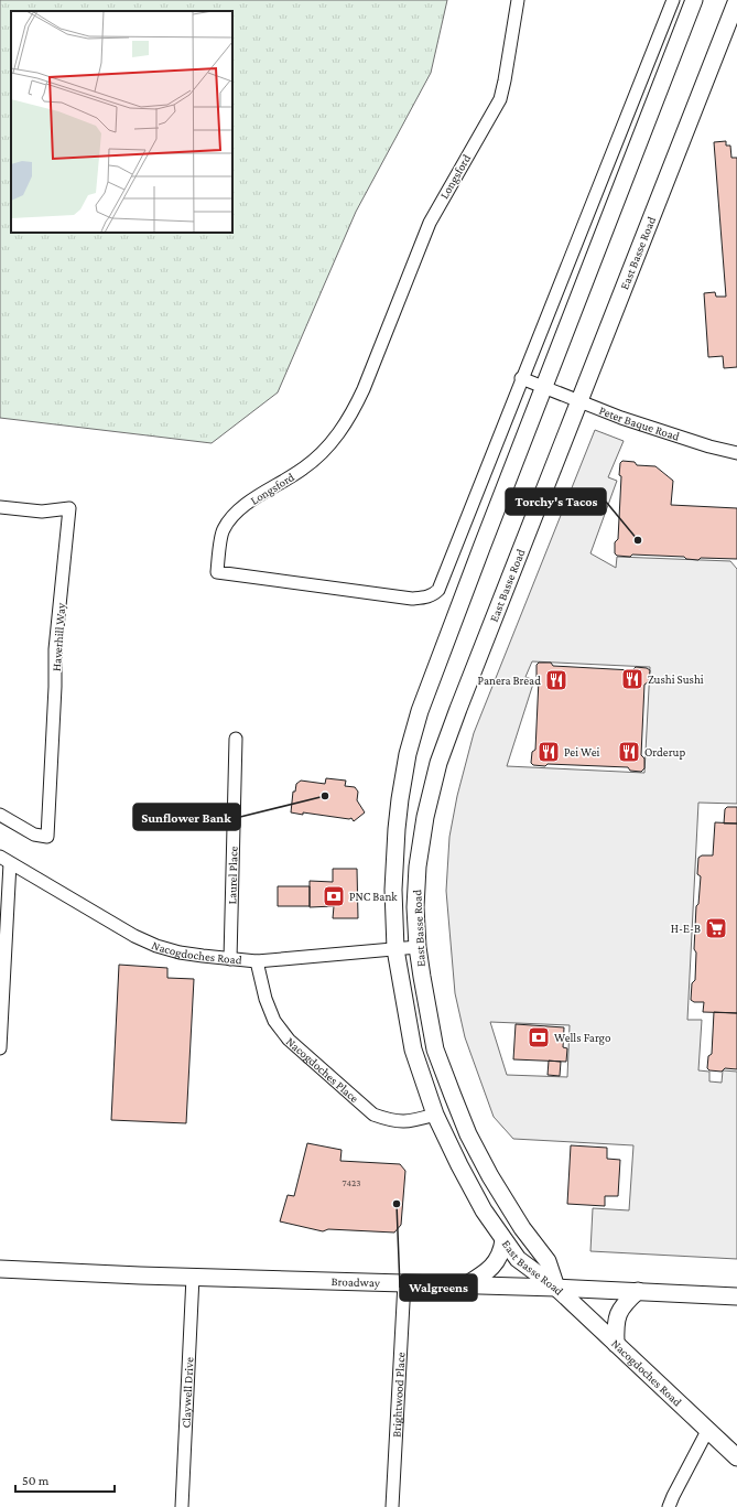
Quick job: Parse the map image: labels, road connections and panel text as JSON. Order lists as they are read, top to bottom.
{
  "streets": {
    "main road": ["East Basse Road", "Nacogdoches Road", "Broadway"],
    "street": [
      "Longsford",
      "Peter Baque Road",
      "Haverhill Way",
      "Laurel Place",
      "Nacogdoches Place",
      "Claywell Drive",
      "Brightwood Place"
    ]
  },
  "crossings": [
    ["East Basse Road", "Peter Baque Road"],
    ["East Basse Road", "Nacogdoches Road"],
    ["East Basse Road", "Nacogdoches Place"],
    ["East Basse Road", "Broadway"],
    ["Laurel Place", "Nacogdoches Road"],
    ["Nacogdoches Road", "Nacogdoches Place"],
    ["Nacogdoches Road", "Broadway"],
    ["Broadway", "Claywell Drive"],
    ["Broadway", "Brightwood Place"]
  ],
  "places": {
    "other": ["Torchy's Tacos", "Sunflower Bank", "Walgreens"],
    "restaurant": [
      "Zushi Sushi",
      "Panera Bread",
      "Pei Wei",
      "Orderup"
    ],
    "bank": ["PNC Bank", "Wells Fargo"],
    "supermarket": ["H-E-B"]
  },
  "house_numbers": ["7423"],
  "scale_bar": "50 m"
}
